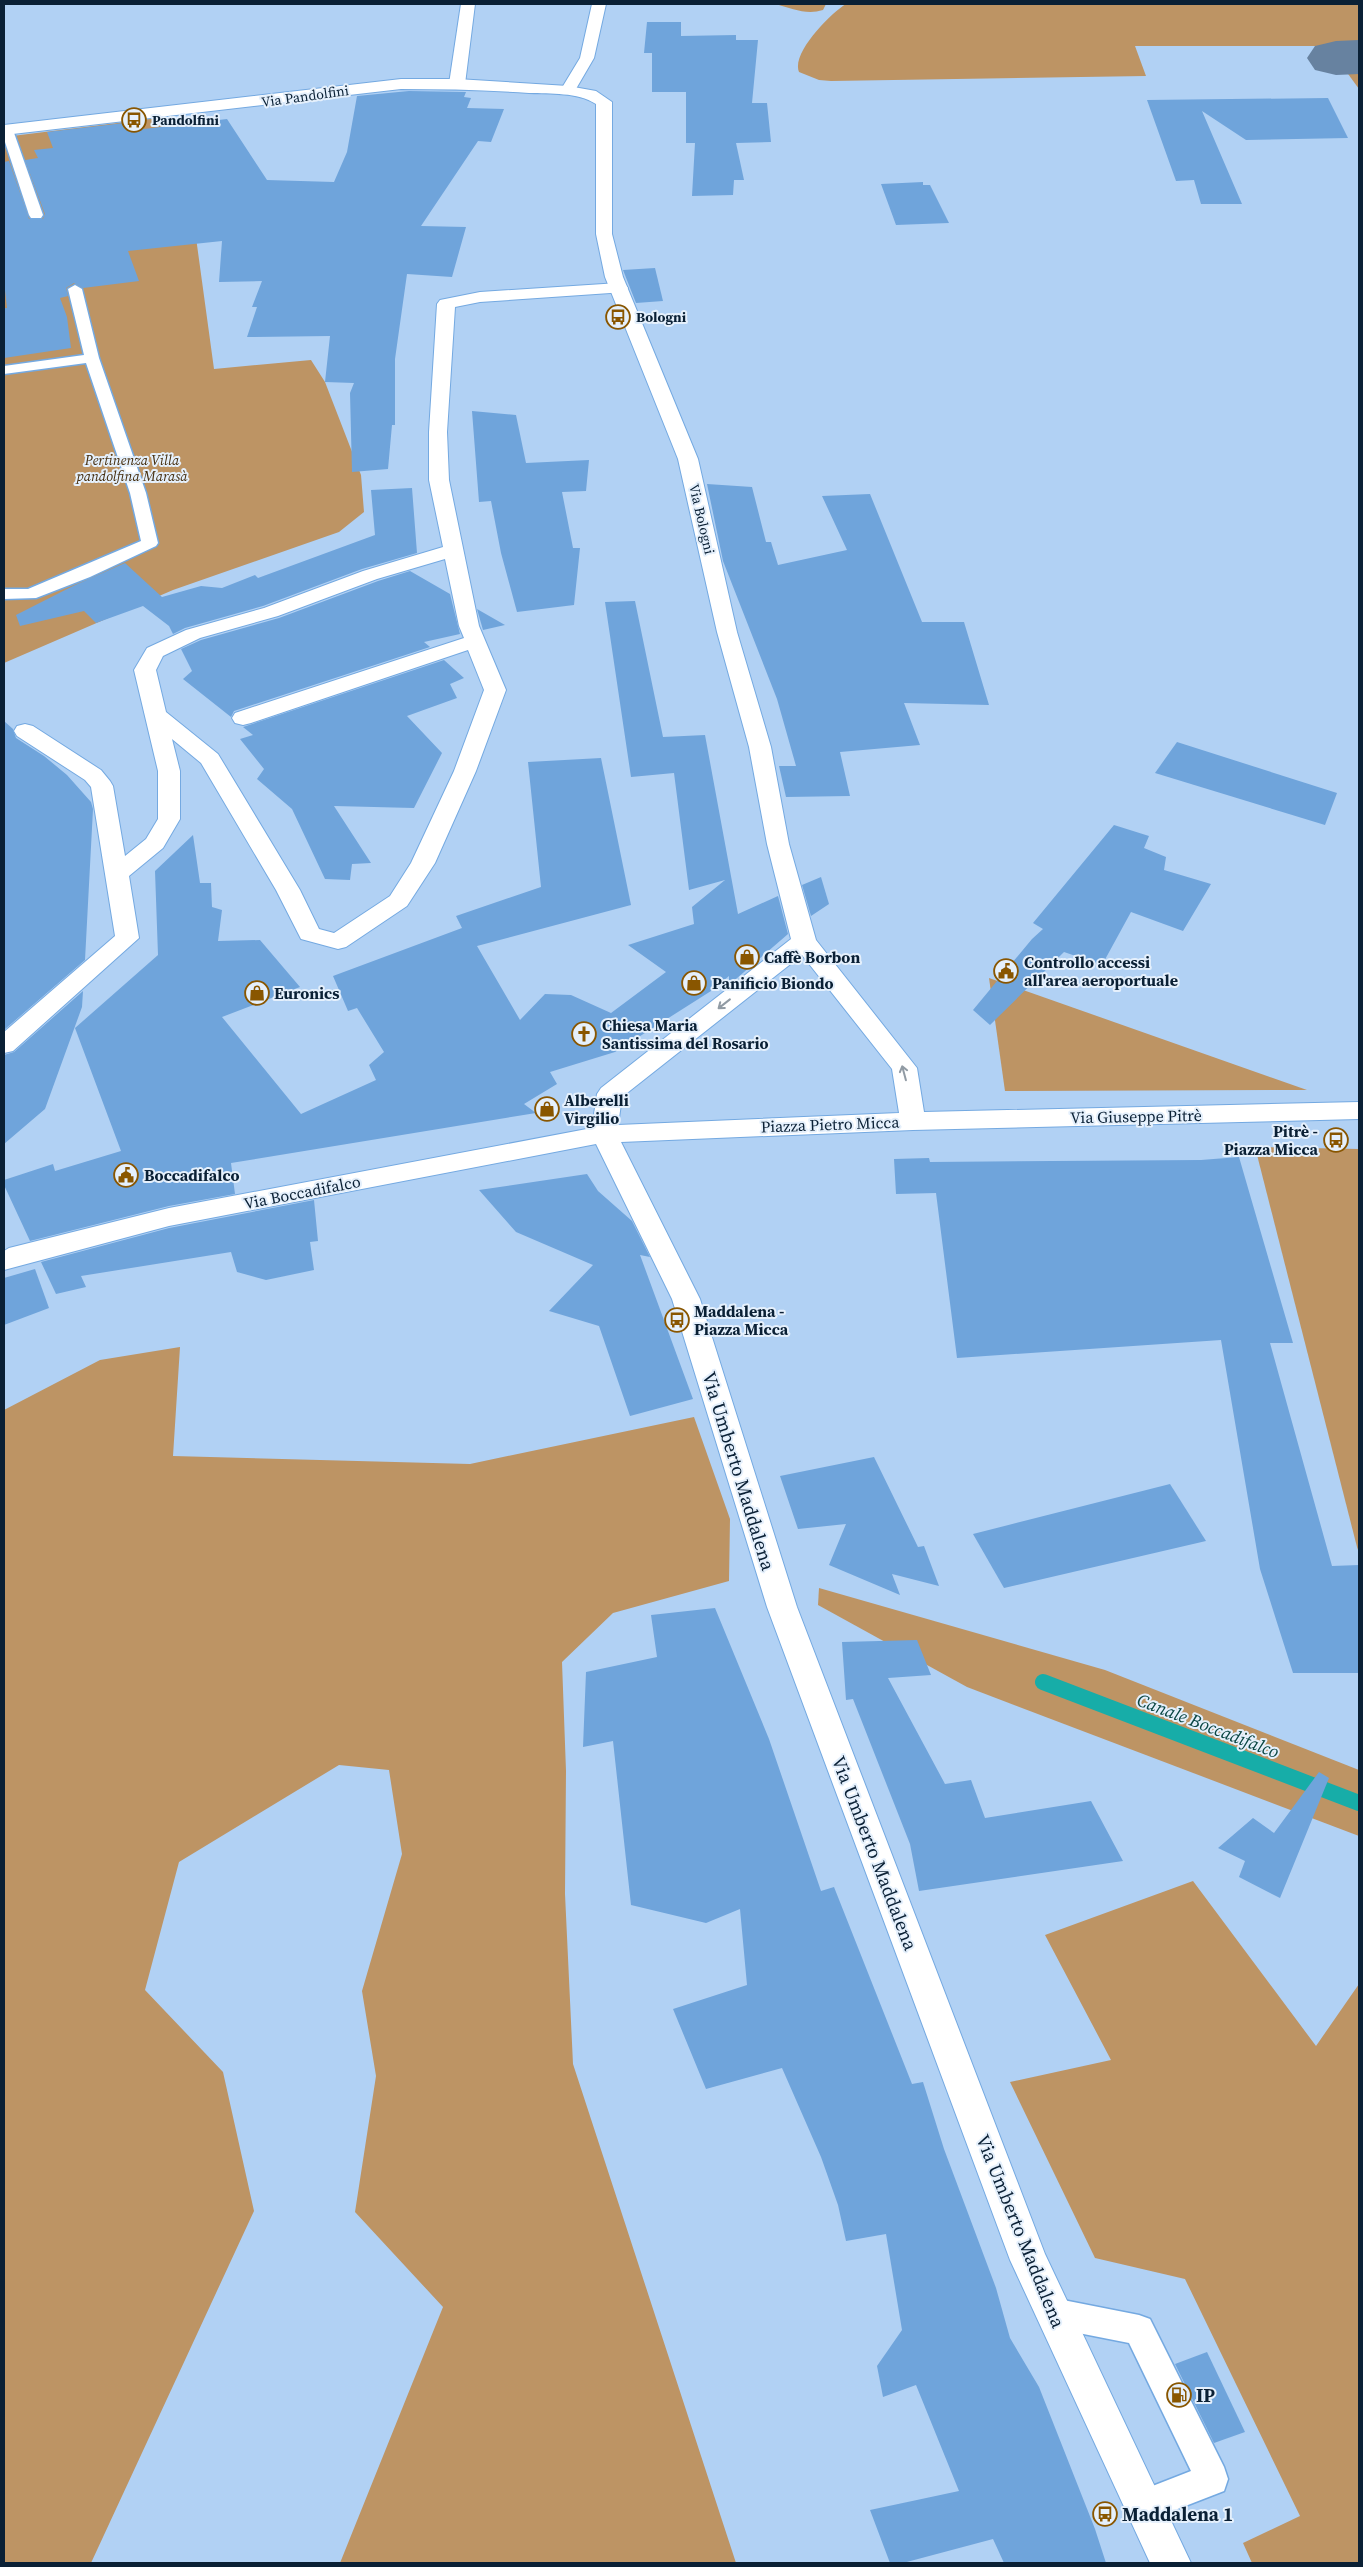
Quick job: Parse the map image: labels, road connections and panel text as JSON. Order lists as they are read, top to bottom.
{
  "streets": {
    "street": [
      "Via Pandolfini",
      "Via Bologni",
      "Via Giuseppe Pitrè",
      "Piazza Pietro Micca",
      "Via Boccadifalco",
      "Via Umberto Maddalena"
    ]
  },
  "crossings": [
    ["Via Pandolfini", "Via Bologni"],
    ["Via Bologni", "Piazza Pietro Micca"],
    ["Via Giuseppe Pitrè", "Piazza Pietro Micca"],
    ["Piazza Pietro Micca", "Via Boccadifalco"],
    ["Piazza Pietro Micca", "Via Umberto Maddalena"],
    ["Via Boccadifalco", "Via Umberto Maddalena"]
  ],
  "one_way": ["Piazza Pietro Micca"],
  "water": ["Canale Boccadifalco"],
  "parks": ["Pertinenza Villa pandolfina Marasà"],
  "places": {
    "bus stop": [
      "Pandolfini",
      "Bologni",
      "Pitrè - Piazza Micca",
      "Maddalena - Piazza Micca",
      "Maddalena 1"
    ],
    "shop": [
      "Caffè Borbon",
      "Panificio Biondo",
      "Euronics",
      "Alberelli Virgilio"
    ],
    "public building": ["Controllo accessi all'area aeroportuale", "Boccadifalco"],
    "church": ["Chiesa Maria Santissima del Rosario"],
    "fuel station": ["IP"]
  }
}
